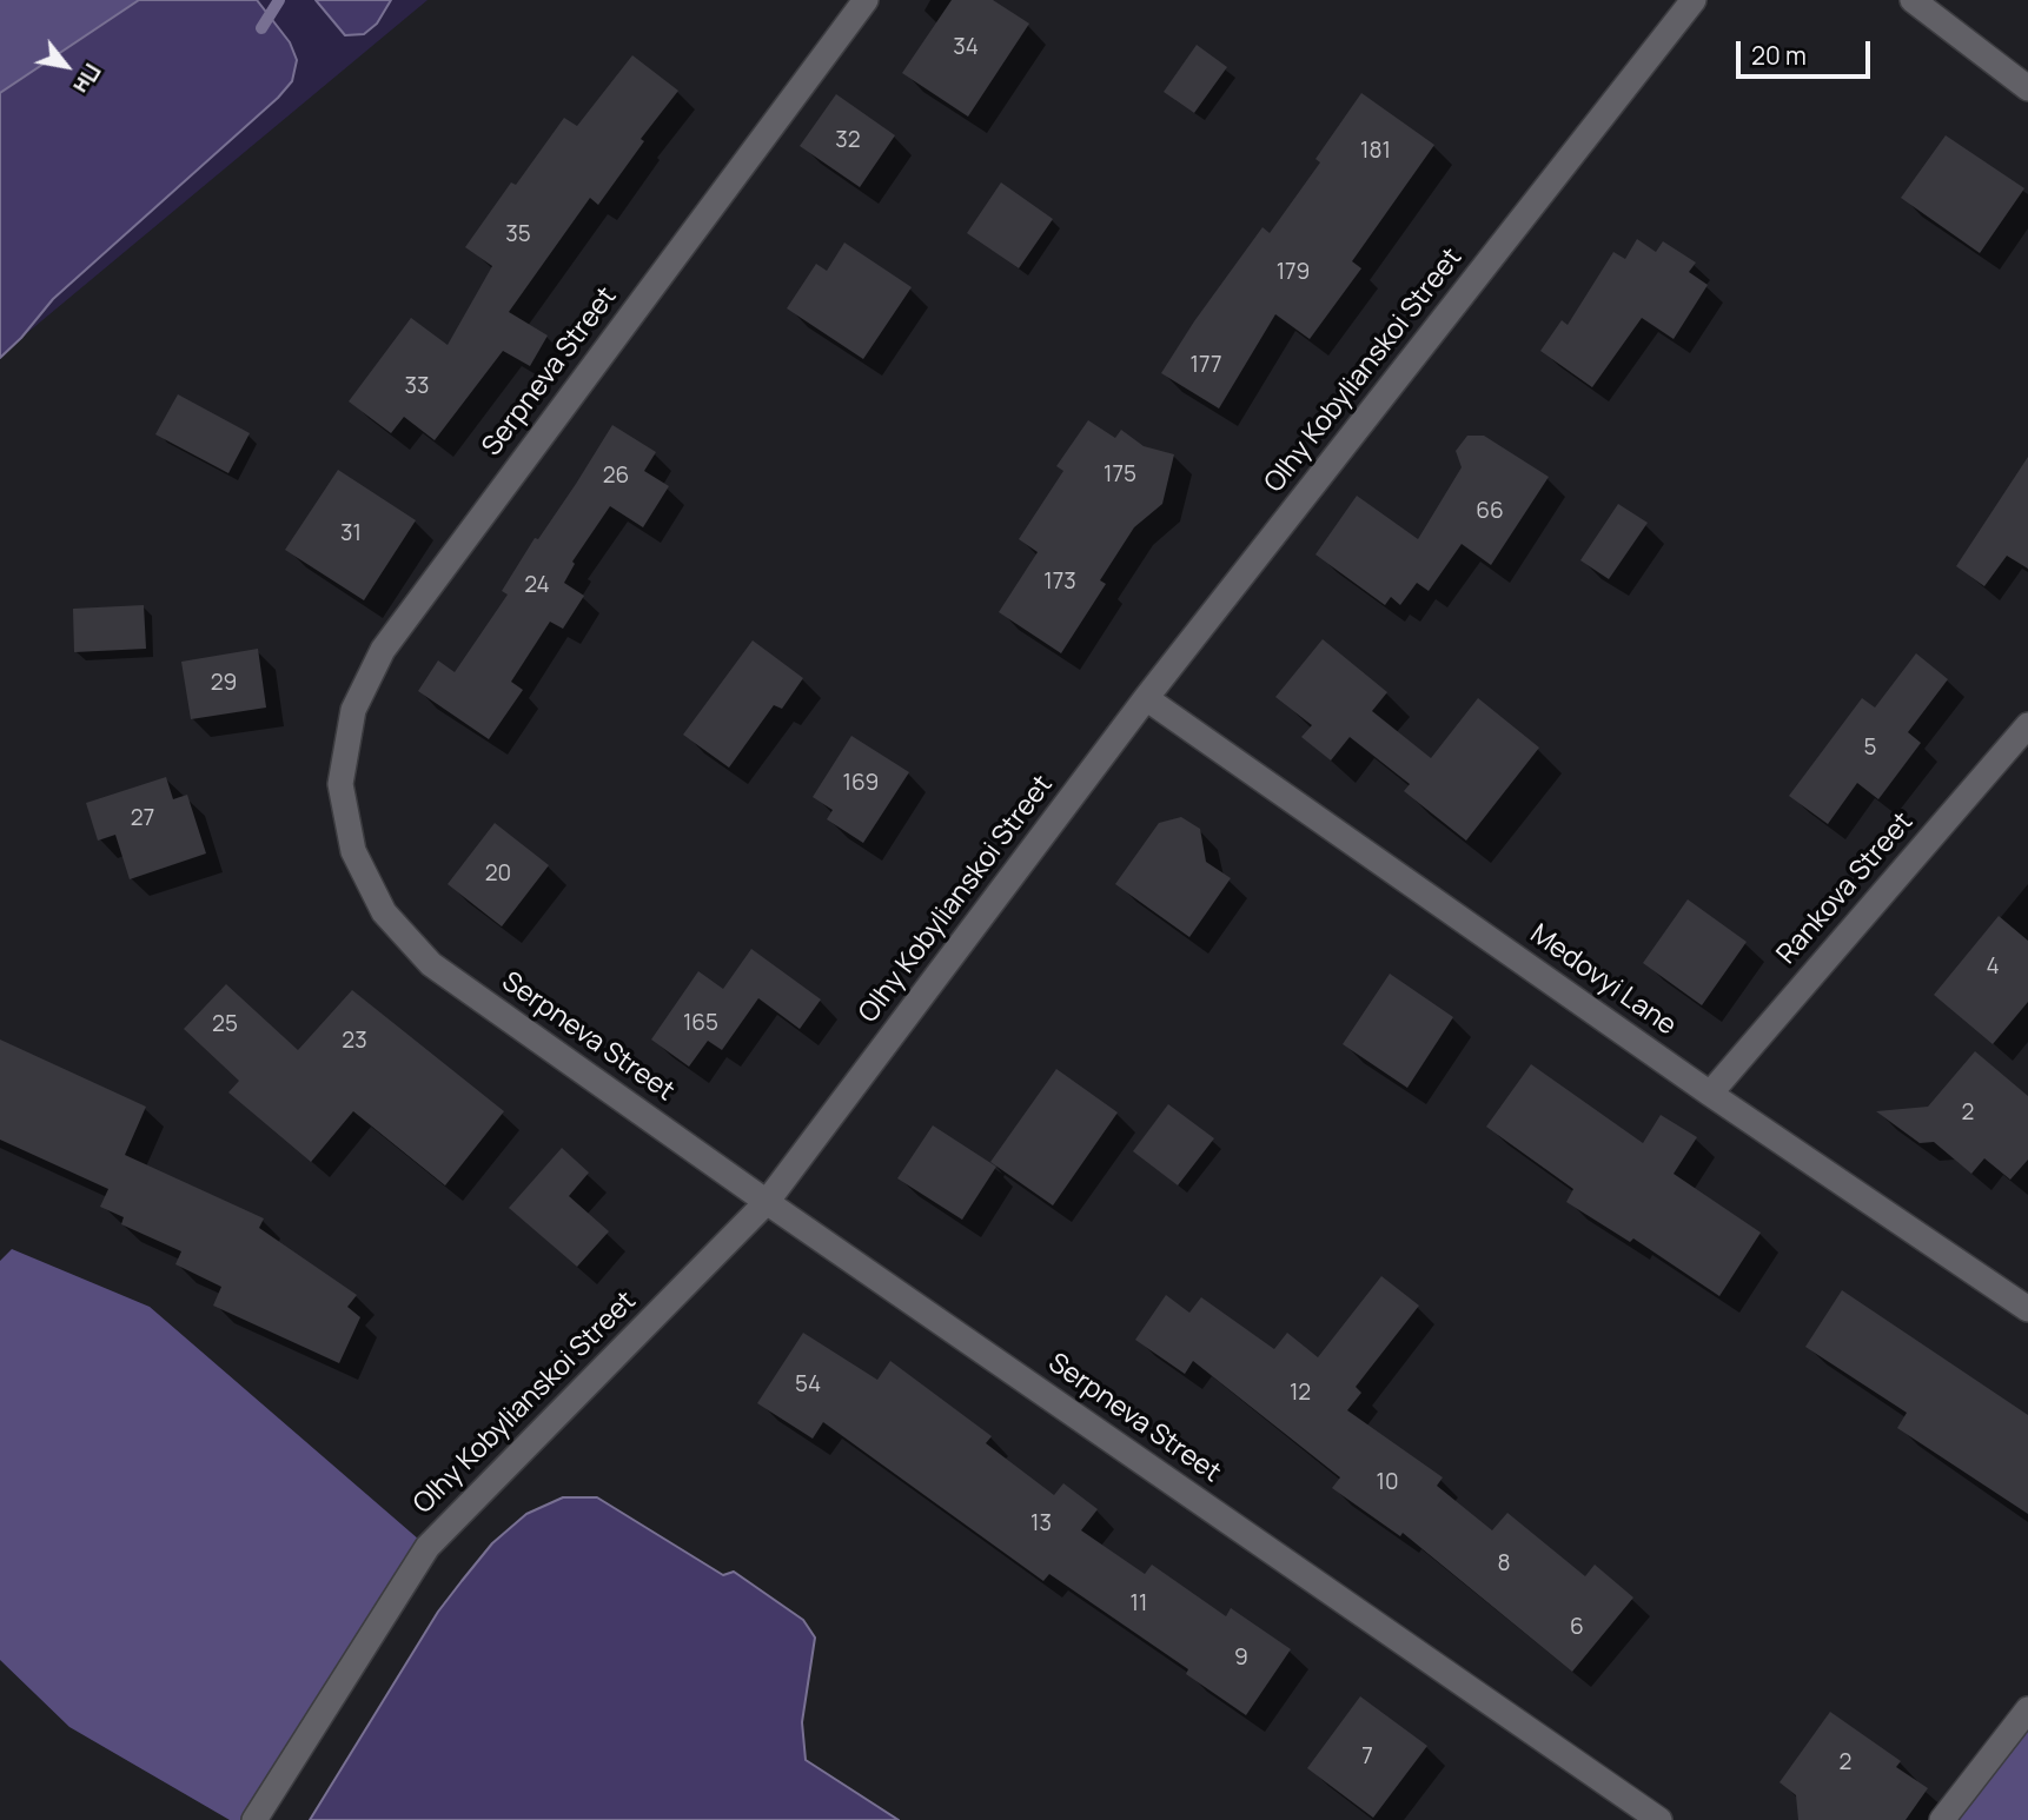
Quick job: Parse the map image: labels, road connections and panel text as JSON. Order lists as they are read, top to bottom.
{
  "streets": {
    "street": [
      "Olhy Kobylianskoi Street",
      "Serpneva Street",
      "Rankova Street",
      "Medovyi Lane"
    ]
  },
  "crossings": [
    ["Olhy Kobylianskoi Street", "Serpneva Street"],
    ["Olhy Kobylianskoi Street", "Medovyi Lane"],
    ["Rankova Street", "Medovyi Lane"]
  ],
  "house_numbers": [
    "34",
    "32",
    "181",
    "35",
    "179",
    "177",
    "33",
    "175",
    "26",
    "66",
    "31",
    "173",
    "24",
    "29",
    "5",
    "169",
    "27",
    "20",
    "4",
    "165",
    "25",
    "23",
    "2",
    "54",
    "12",
    "10",
    "13",
    "8",
    "11",
    "6",
    "9",
    "7",
    "2"
  ],
  "scale_bar": "20 m",
  "north": "bottom right"
}
